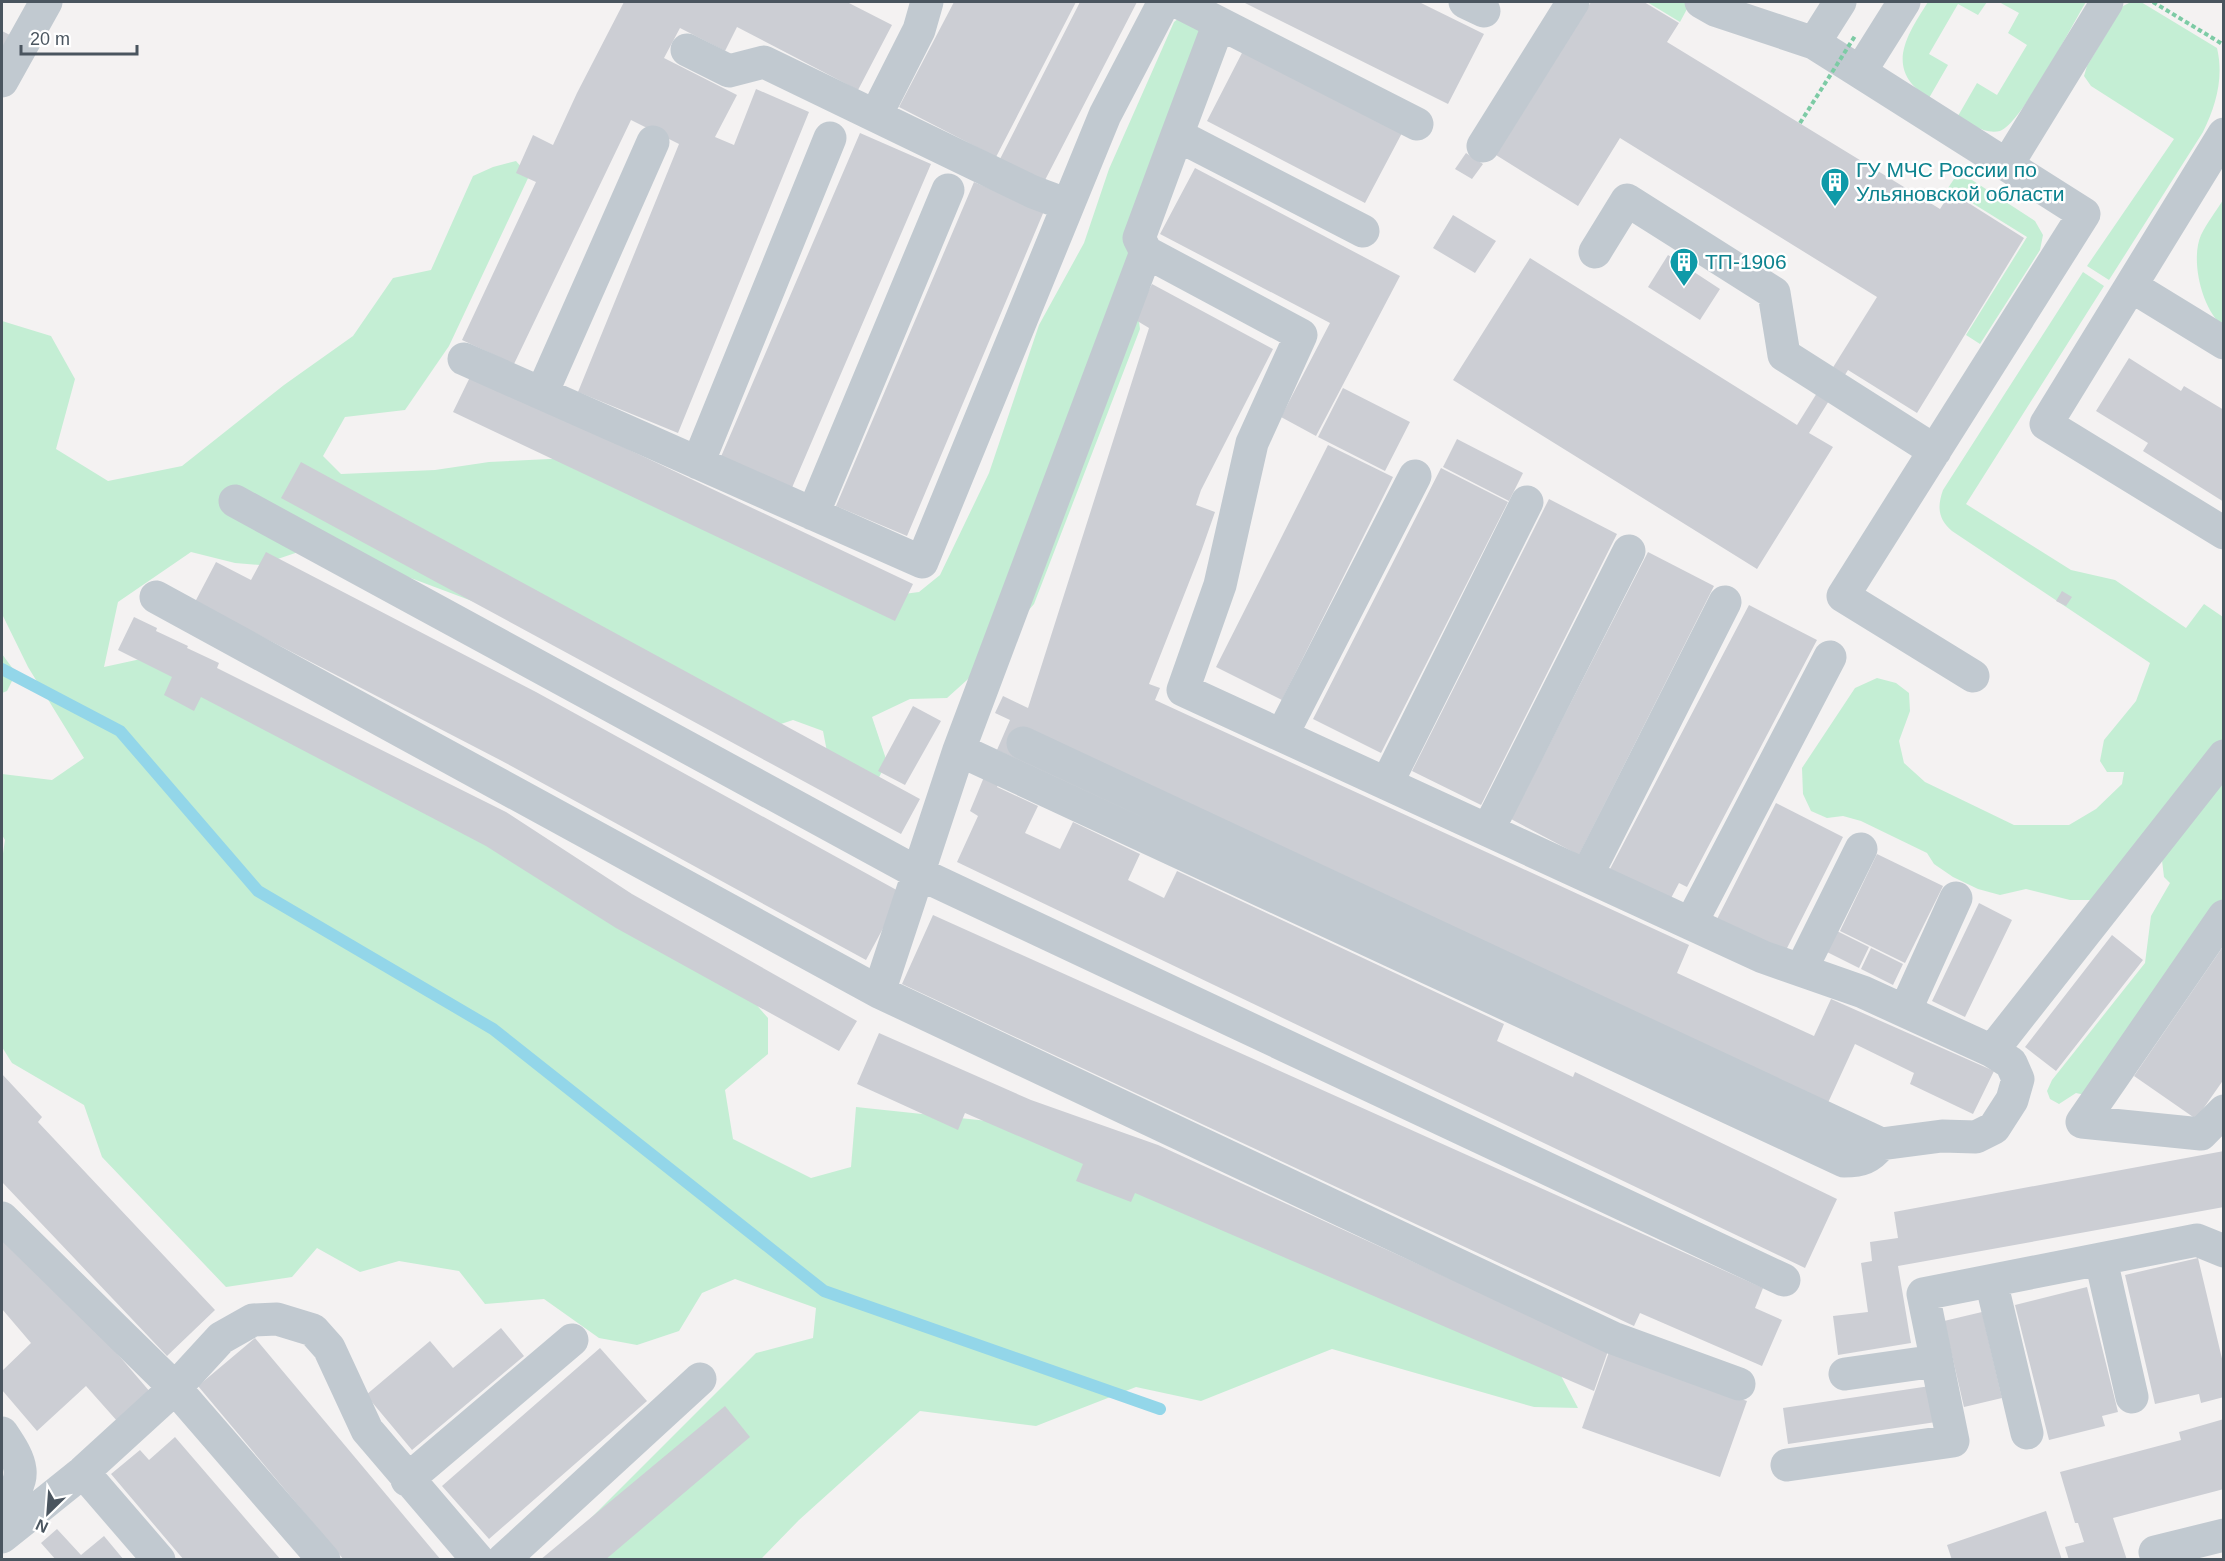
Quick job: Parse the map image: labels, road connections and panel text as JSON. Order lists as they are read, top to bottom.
{
  "places": {
    "building": ["ГУ МЧС России по Ульяновской области", "ТП-1906"]
  },
  "scale_bar": "20 m",
  "north": "bottom left"
}
